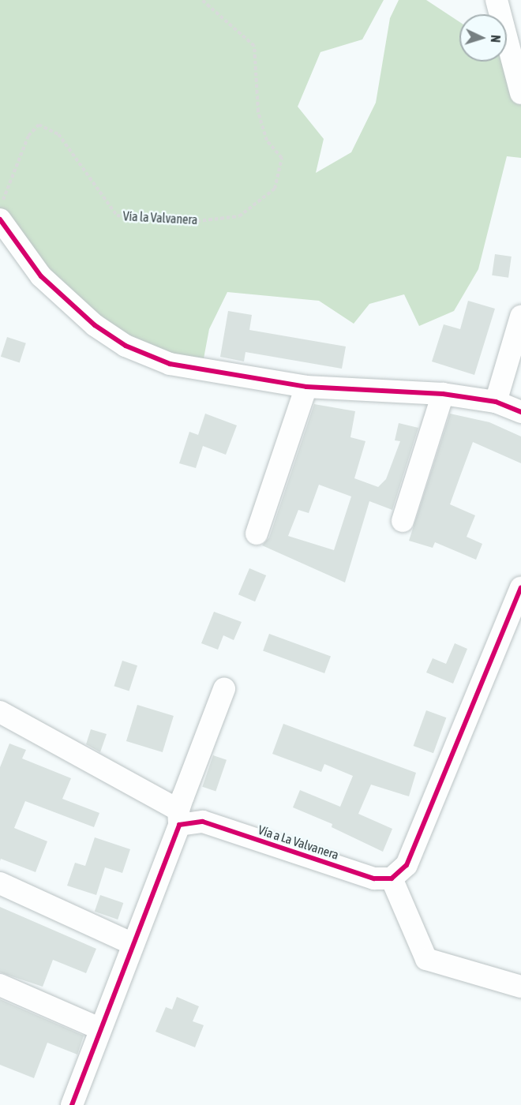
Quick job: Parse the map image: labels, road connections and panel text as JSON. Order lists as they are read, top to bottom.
{
  "streets": {
    "street": ["Vía a La Valvanera"],
    "path": ["Vía la Valvanera"]
  },
  "north": "right"
}
